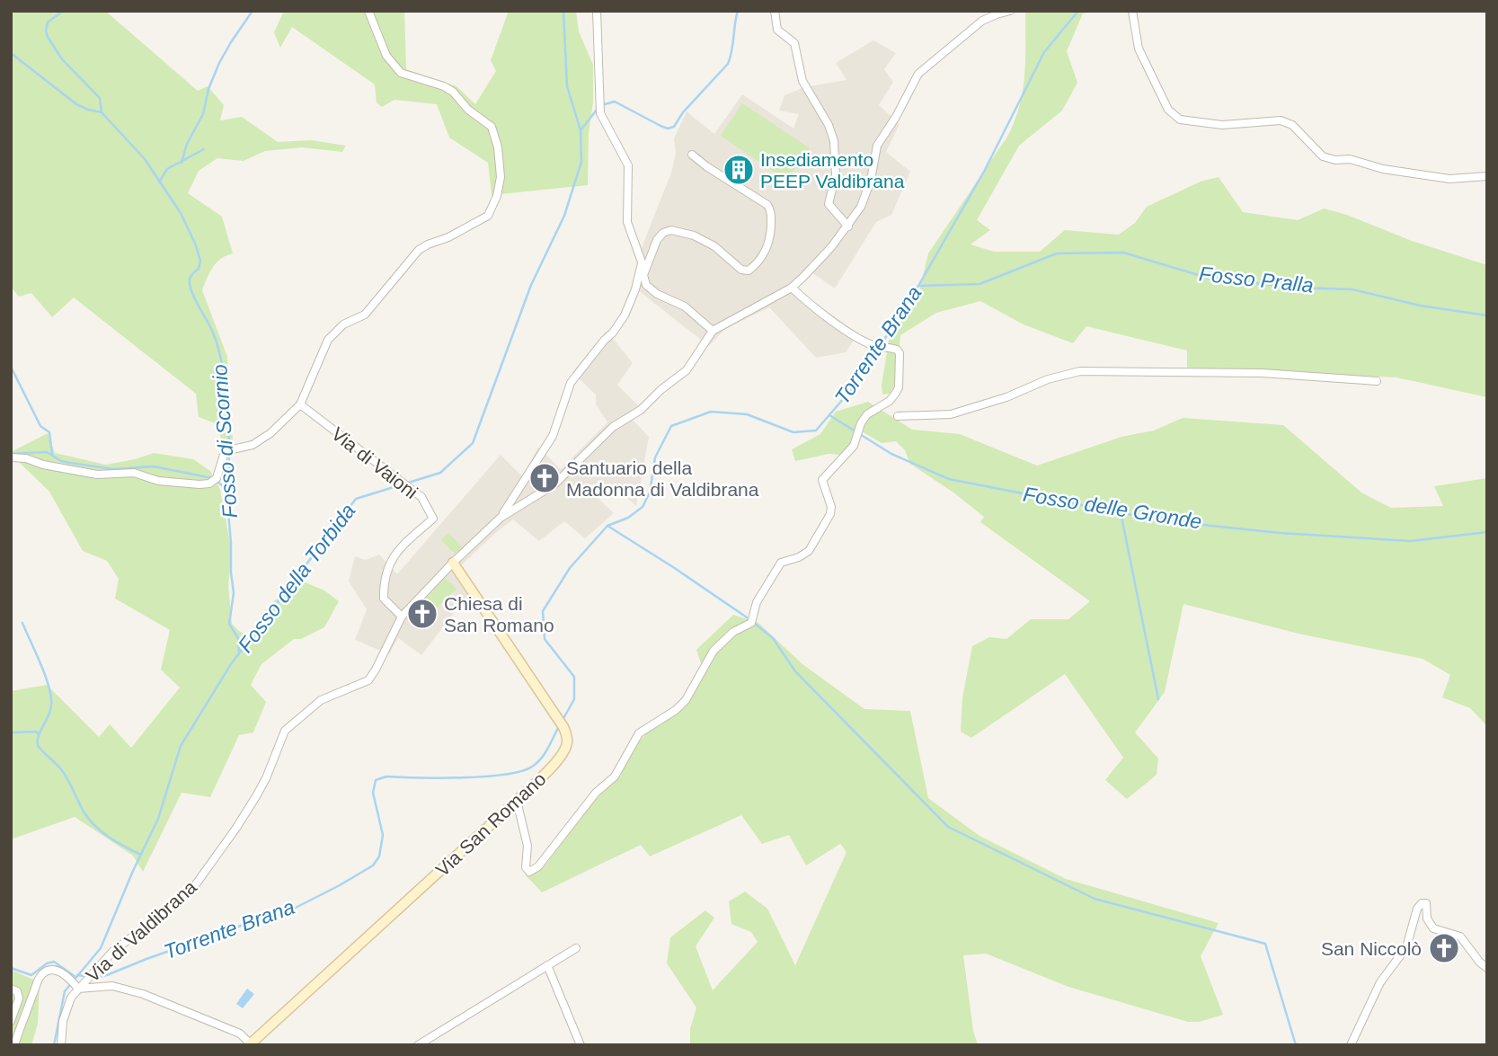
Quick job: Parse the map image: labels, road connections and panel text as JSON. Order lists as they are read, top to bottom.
{
  "streets": {
    "street": ["Via di Vaioni", "Via San Romano", "Via di Valdibrana"]
  },
  "crossings": [
    ["Via di Vaioni", "Via di Valdibrana"],
    ["Via San Romano", "Via di Valdibrana"]
  ],
  "water": [
    "Fosso Pralla",
    "Torrente Brana",
    "Fosso di Scornio",
    "Fosso delle Gronde",
    "Fosso della Torbida"
  ],
  "places": {
    "building": ["Insediamento PEEP Valdibrana"],
    "church": ["Santuario della Madonna di Valdibrana", "Chiesa di San Romano", "San Niccolò"]
  }
}
